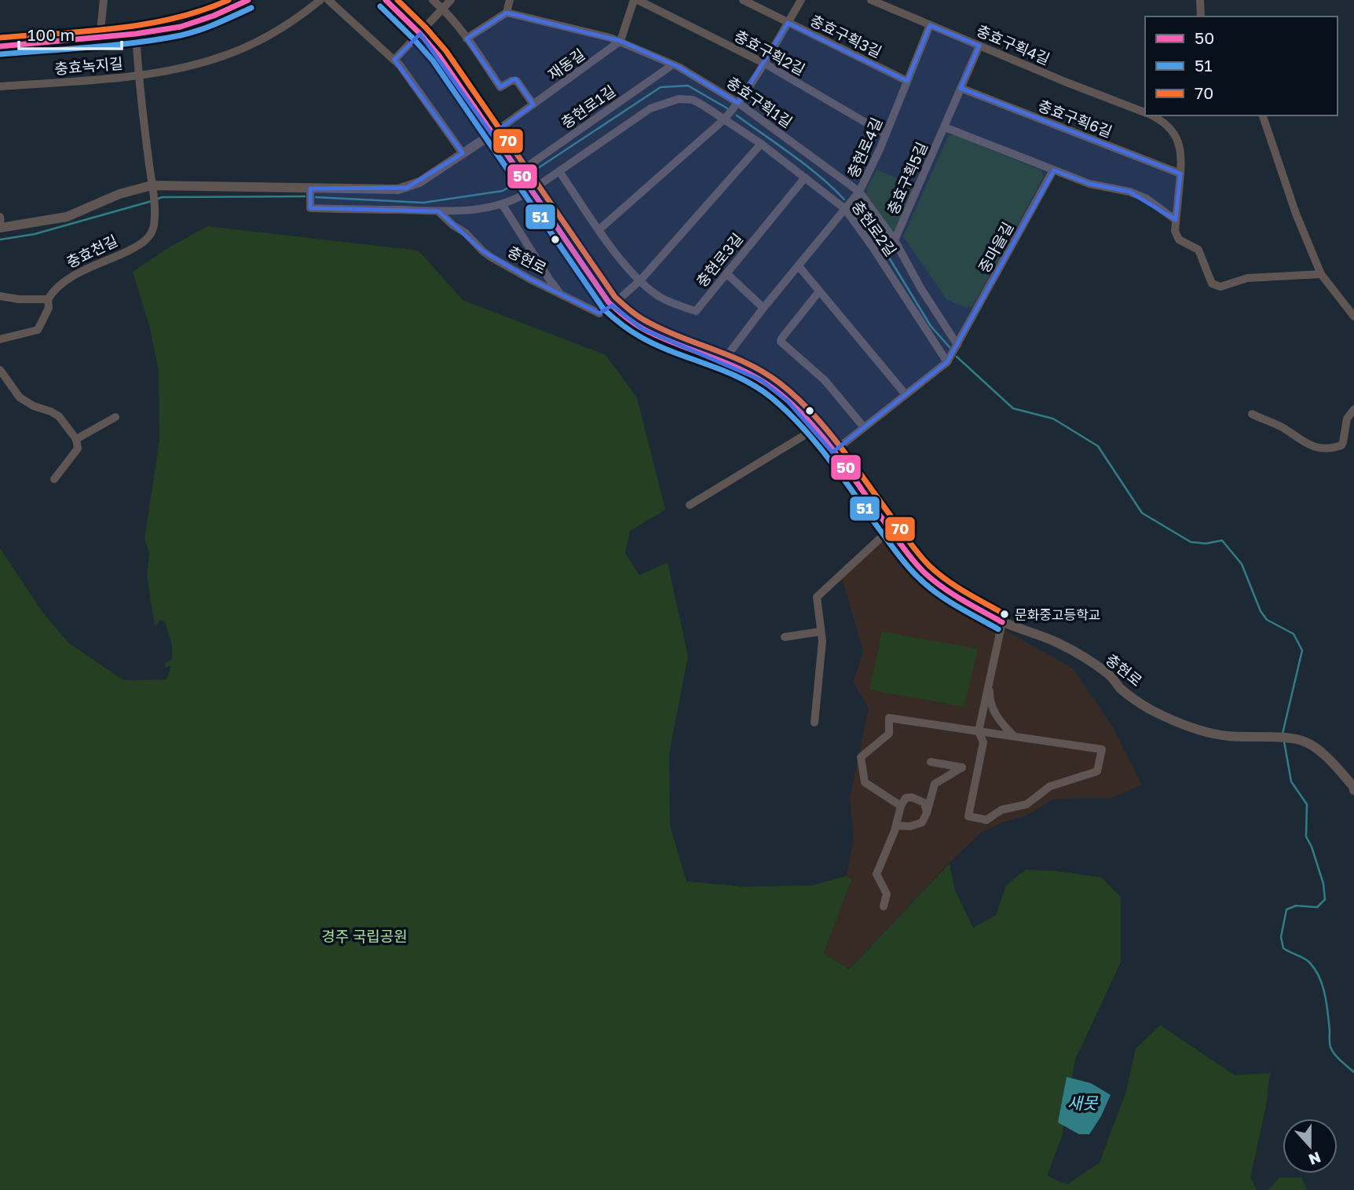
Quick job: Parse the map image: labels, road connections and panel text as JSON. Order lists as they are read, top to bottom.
{
  "streets": {
    "street": [
      "충효구획3길",
      "충효구획4길",
      "충효구획2길",
      "재동길",
      "충효녹지길",
      "충효구획1길",
      "충현로1길",
      "충효구획6길",
      "충현로4길",
      "충효구획5길",
      "충현로2길",
      "중마을길",
      "충효천길",
      "충현로",
      "충현로3길"
    ]
  },
  "crossings": [
    ["충효구획3길", "충현로4길"],
    ["충효구획4길", "충효구획6길"],
    ["충효구획4길", "충현로4길"],
    ["충효구획4길", "충효구획5길"],
    ["충효구획2길", "충현로4길"],
    ["재동길", "충효구획1길"],
    ["재동길", "충현로"],
    ["충효녹지길", "충효천길"],
    ["충효구획1길", "충현로1길"],
    ["충효구획1길", "충현로4길"],
    ["충효구획1길", "충효구획5길"],
    ["충효구획1길", "중마을길"],
    ["충현로1길", "충현로"],
    ["충효구획6길", "충효구획5길"],
    ["충현로4길", "충현로2길"],
    ["충현로4길", "충현로"],
    ["충현로2길", "중마을길"],
    ["충현로2길", "충현로"],
    ["충현로2길", "충현로3길"],
    ["중마을길", "충현로"]
  ],
  "water": ["새못"],
  "parks": ["경주 국립공원"],
  "places": ["문화중고등학교"],
  "lines": ["transit line 50", "transit line 70", "transit line 51"],
  "legend": ["50", "51", "70"],
  "scale_bar": "100 m",
  "north": "bottom"
}
